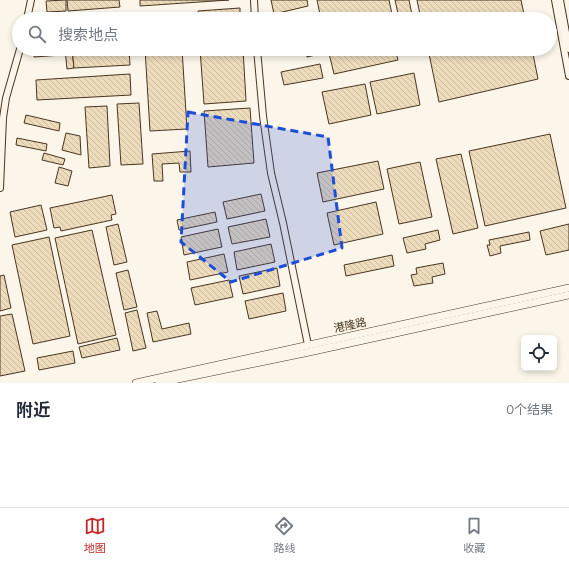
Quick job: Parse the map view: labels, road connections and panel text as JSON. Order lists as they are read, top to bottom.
{
  "streets": {
    "main road": ["港隆路"]
  },
  "page": {
    "search": "搜索地点",
    "heading": ["附近", "0个结果"],
    "nav": ["地图", "路线", "收藏"]
  }
}
